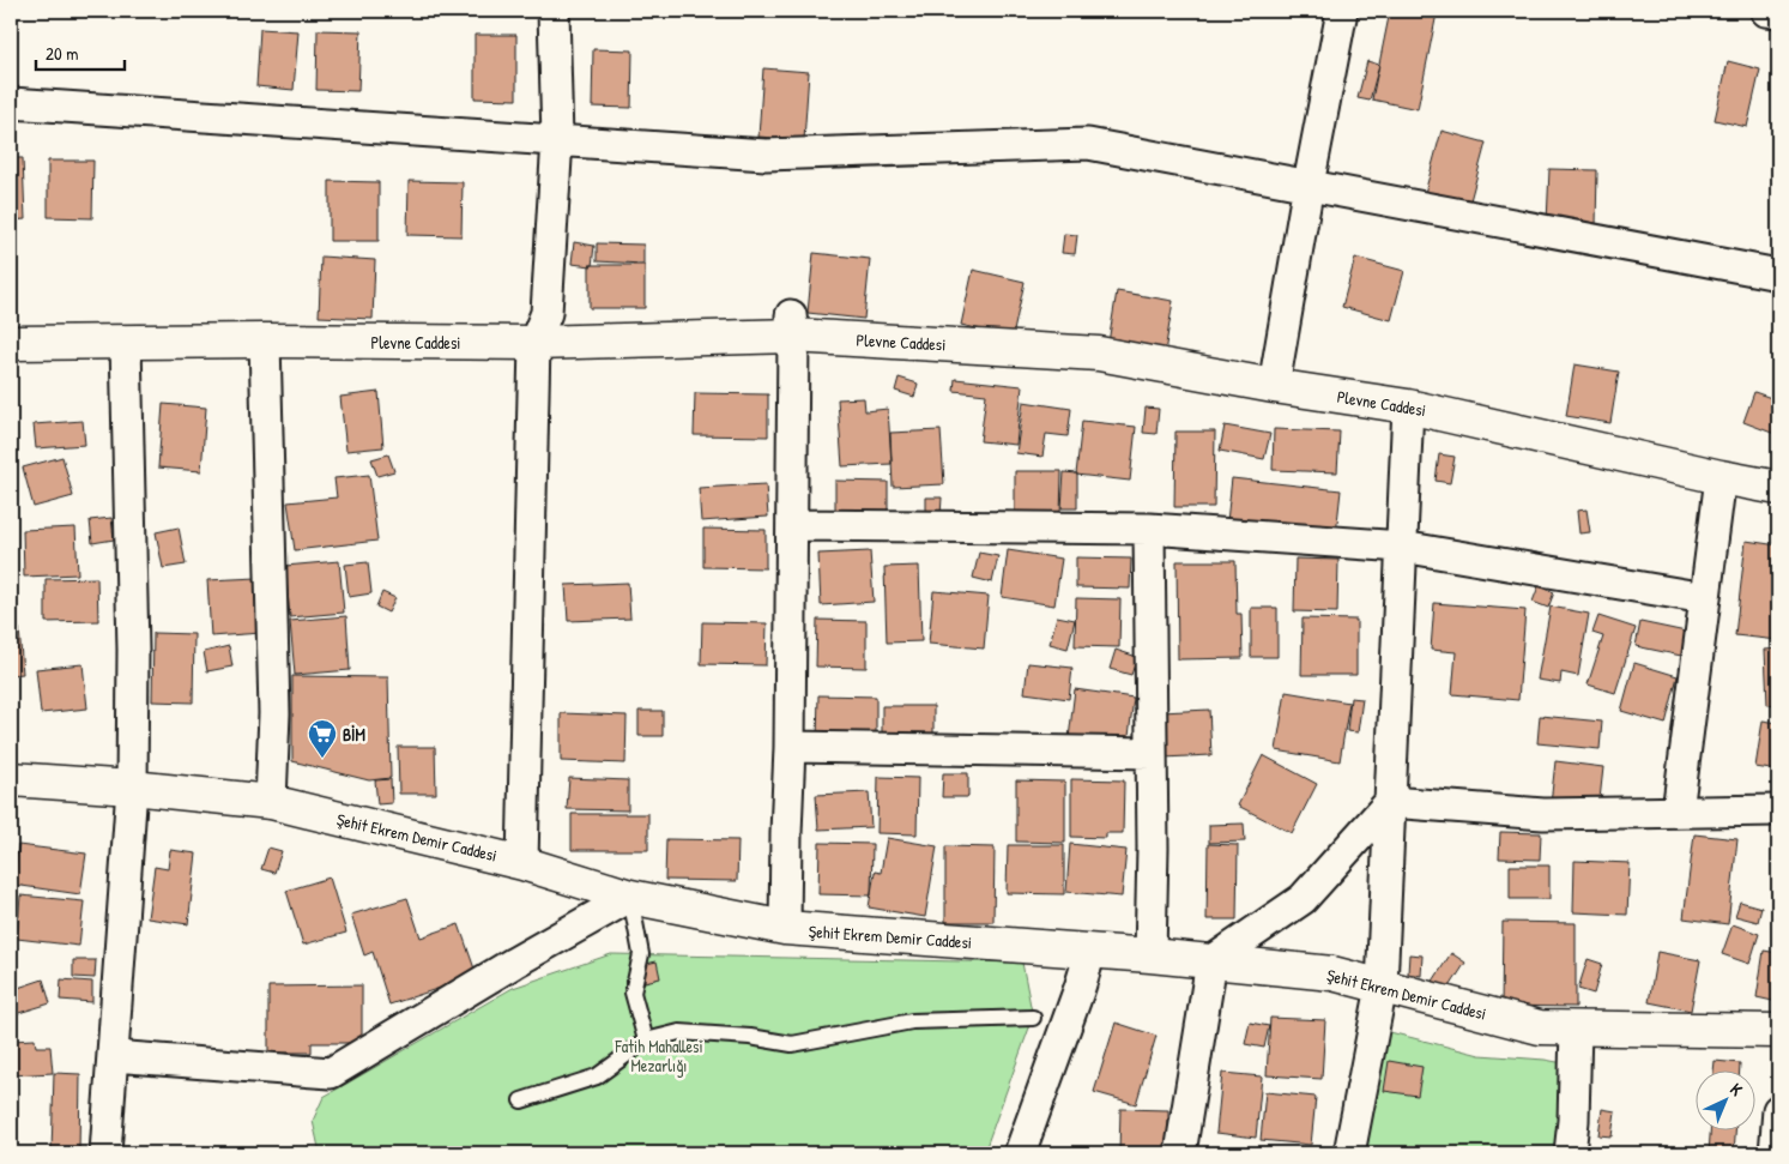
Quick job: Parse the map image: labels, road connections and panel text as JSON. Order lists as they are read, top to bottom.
{
  "streets": {
    "street": ["Plevne Caddesi", "Şehit Ekrem Demir Caddesi"]
  },
  "parks": ["Fatih Mahallesi Mezarlığı"],
  "places": {
    "supermarket": ["BİM"]
  },
  "scale_bar": "20 m",
  "north": "top right"
}
